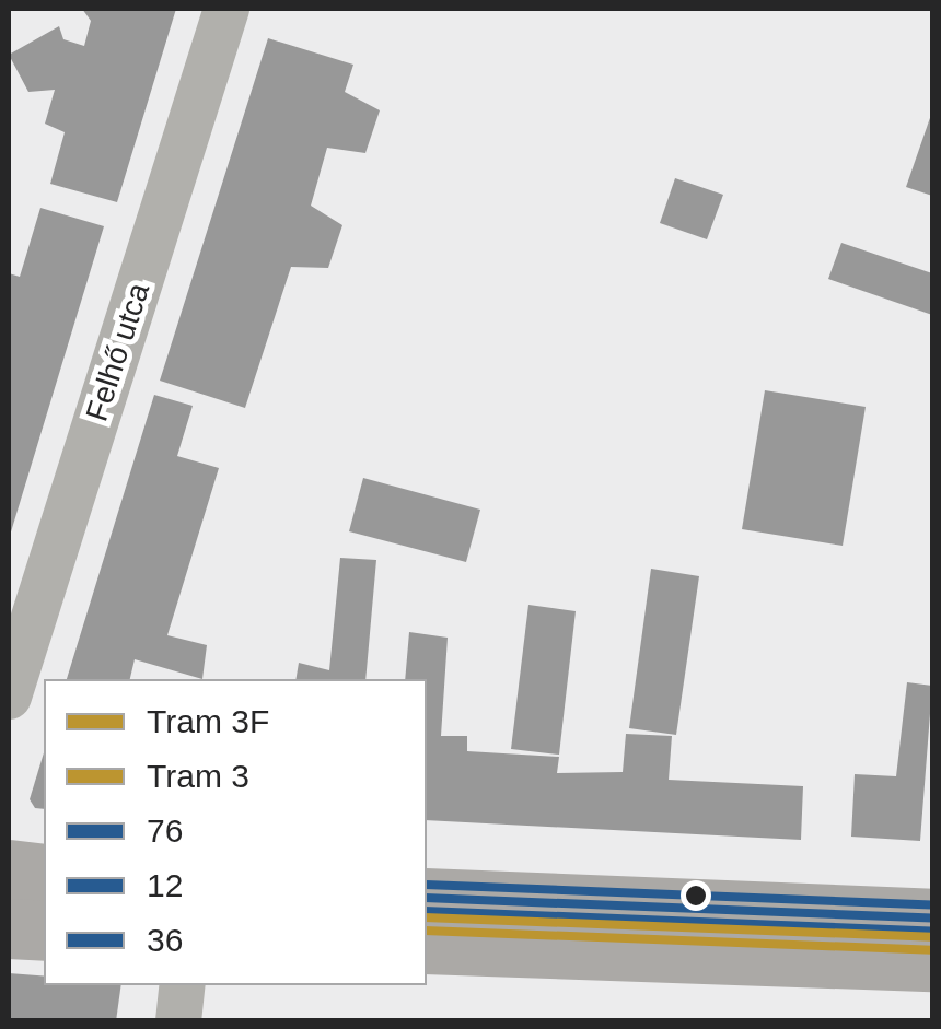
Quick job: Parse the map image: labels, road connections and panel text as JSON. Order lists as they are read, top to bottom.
{
  "streets": {
    "street": ["Felhő utca"]
  },
  "lines": [
    "transit line 36",
    "transit line 76",
    "transit line 12",
    "tram line 3F",
    "tram line 3"
  ],
  "legend": [
    "Tram 3F",
    "Tram 3",
    "76",
    "12",
    "36"
  ]
}
